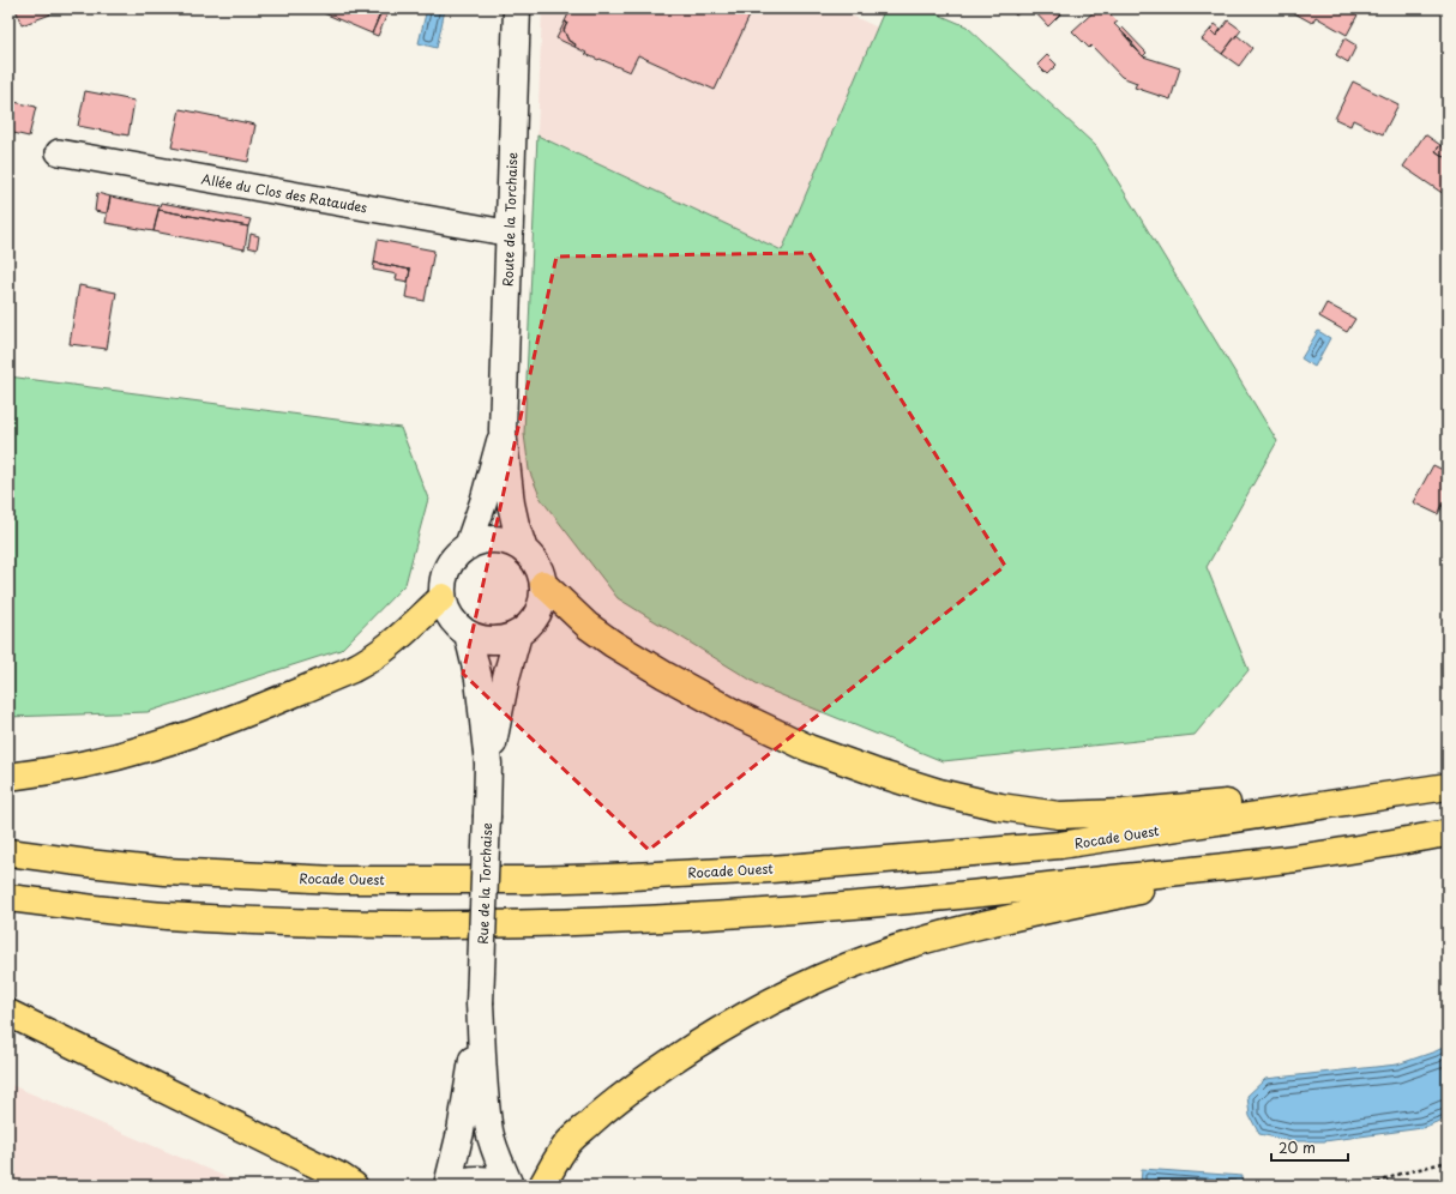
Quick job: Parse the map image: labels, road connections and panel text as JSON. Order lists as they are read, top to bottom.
{
  "streets": {
    "main road": ["Route de la Torchaise", "Rocade Ouest", "Rue de la Torchaise"],
    "street": ["Allée du Clos des Rataudes"]
  },
  "crossings": [
    ["Allée du Clos des Rataudes", "Route de la Torchaise"],
    ["Route de la Torchaise", "Rue de la Torchaise"]
  ],
  "scale_bar": "20 m"
}
